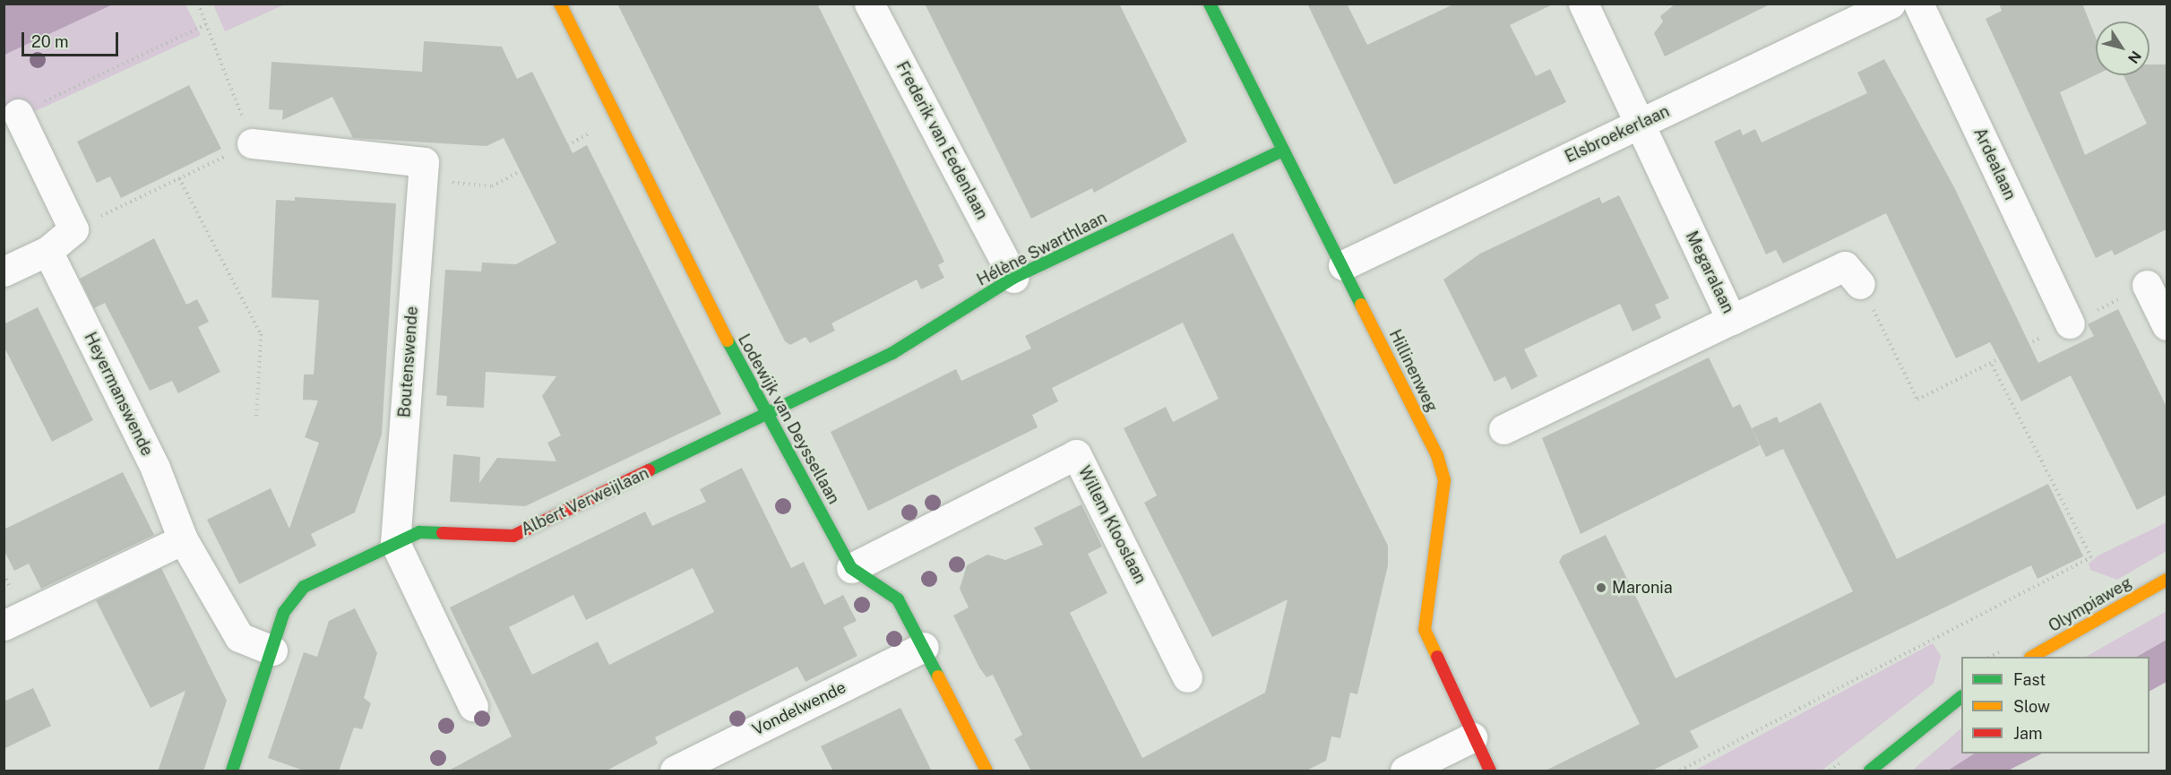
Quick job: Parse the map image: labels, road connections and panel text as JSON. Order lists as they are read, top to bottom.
{
  "streets": {
    "street": [
      "Elsbroekerlaan",
      "Frederik van Eedenlaan",
      "Ardealaan",
      "Hélène Swarthlaan",
      "Megaralaan",
      "Boutenswende",
      "Hillinenweg",
      "Heyermanswende",
      "Lodewijk van Deyssellaan",
      "Albert Verweijlaan",
      "Willem Klooslaan",
      "Olympiaweg",
      "Vondelwende"
    ]
  },
  "crossings": [
    ["Elsbroekerlaan", "Megaralaan"],
    ["Elsbroekerlaan", "Hillinenweg"],
    ["Frederik van Eedenlaan", "Hélène Swarthlaan"],
    ["Hélène Swarthlaan", "Hillinenweg"],
    ["Hélène Swarthlaan", "Lodewijk van Deyssellaan"],
    ["Hélène Swarthlaan", "Albert Verweijlaan"],
    ["Boutenswende", "Albert Verweijlaan"],
    ["Heyermanswende", "Albert Verweijlaan"],
    ["Lodewijk van Deyssellaan", "Albert Verweijlaan"],
    ["Lodewijk van Deyssellaan", "Willem Klooslaan"],
    ["Lodewijk van Deyssellaan", "Vondelwende"]
  ],
  "places": ["Maronia"],
  "legend": ["Fast", "Slow", "Jam"],
  "scale_bar": "20 m",
  "north": "bottom right"
}
